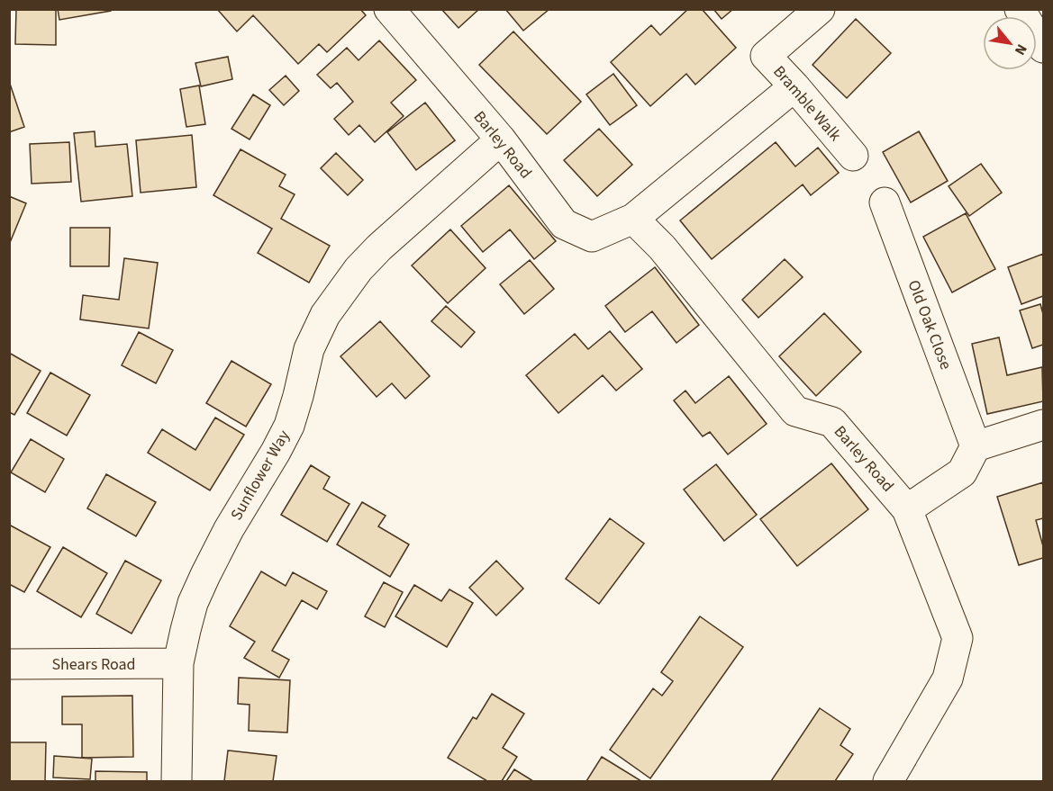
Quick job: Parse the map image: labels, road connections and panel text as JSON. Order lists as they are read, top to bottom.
{
  "streets": {
    "street": [
      "Bramble Walk",
      "Barley Road",
      "Old Oak Close",
      "Sunflower Way",
      "Shears Road"
    ]
  },
  "crossings": [
    ["Bramble Walk", "Barley Road"],
    ["Barley Road", "Sunflower Way"],
    ["Sunflower Way", "Shears Road"]
  ],
  "north": "bottom right"
}
